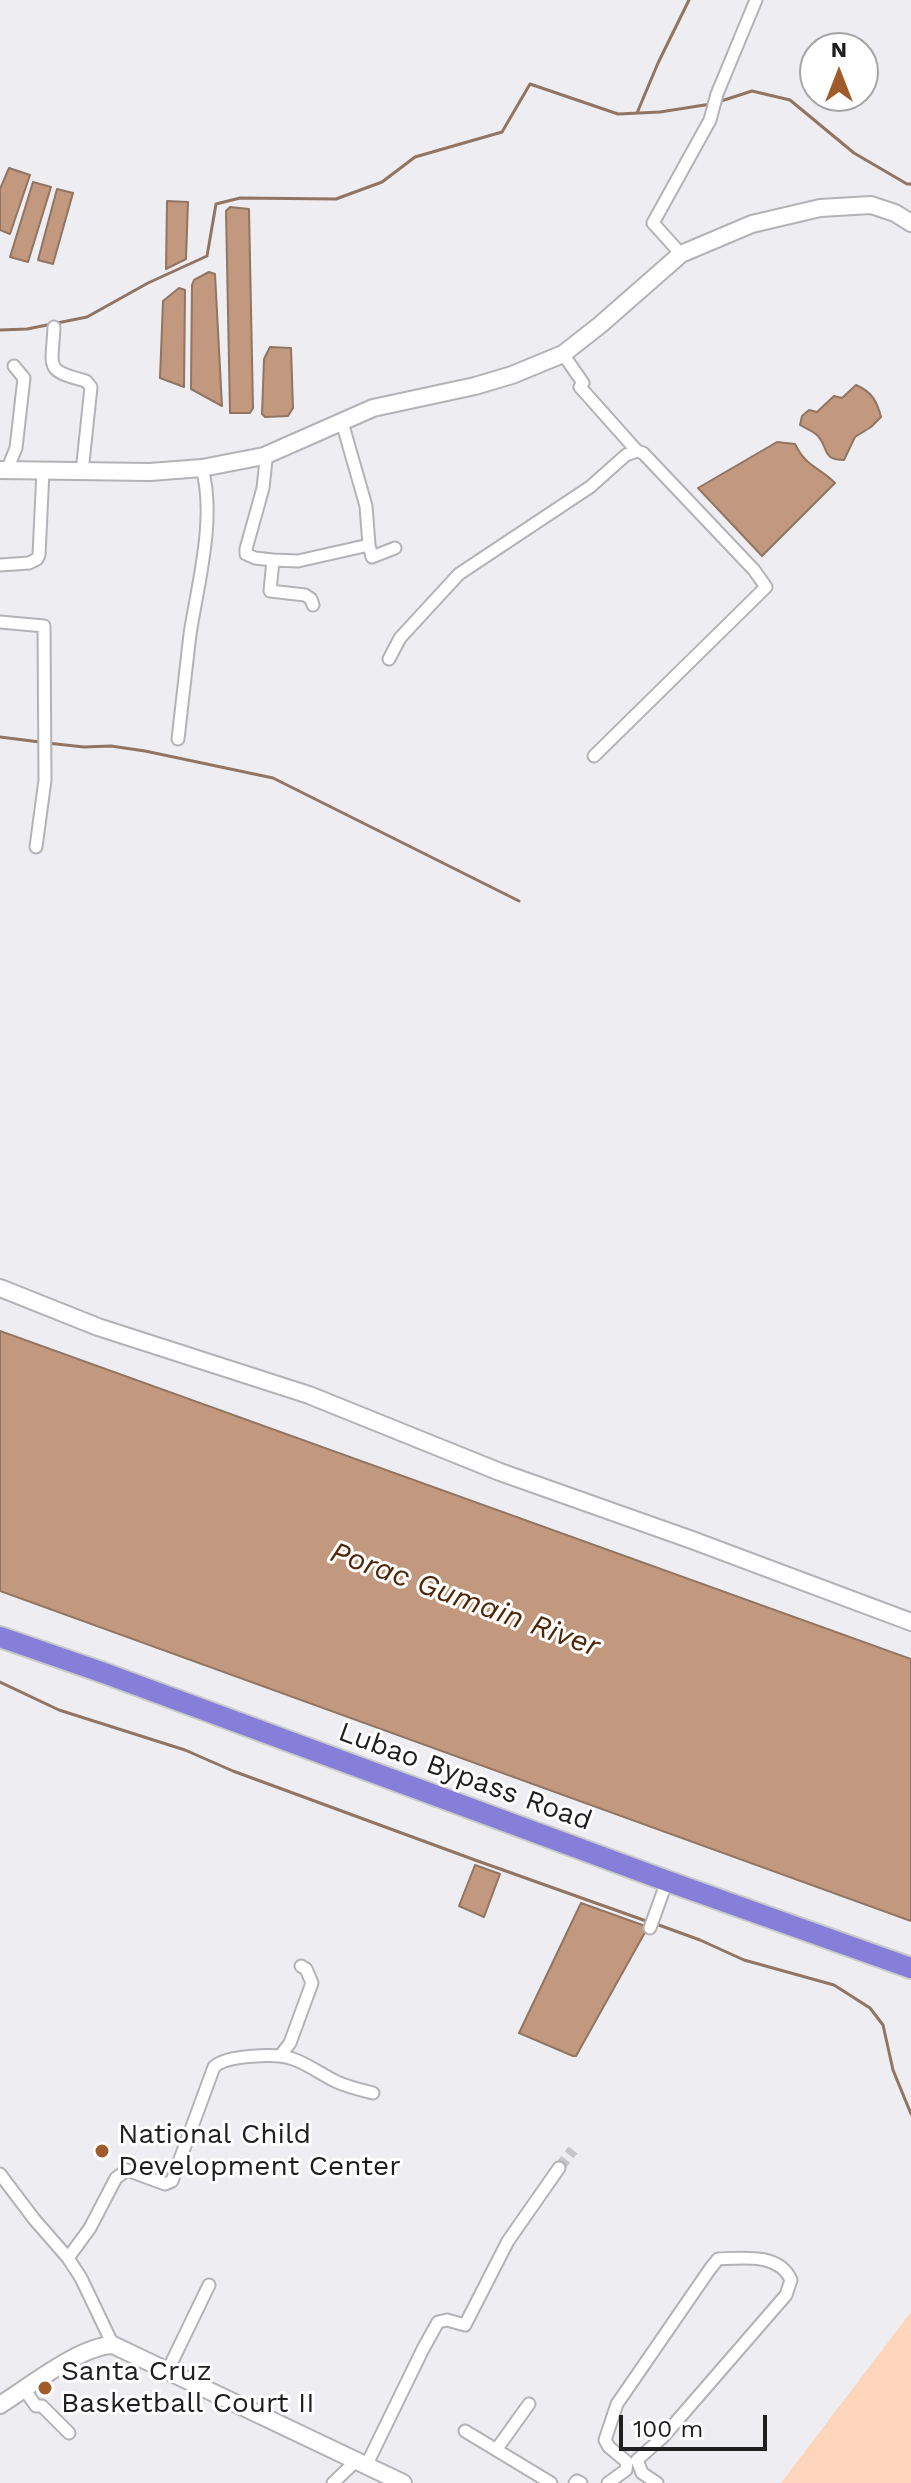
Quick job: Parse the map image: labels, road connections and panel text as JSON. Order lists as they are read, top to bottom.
{
  "streets": {
    "highway": ["Lubao Bypass Road"]
  },
  "water": ["Porac Gumain River"],
  "places": ["National Child Development Center", "Santa Cruz Basketball Court II"],
  "scale_bar": "100 m",
  "north": "top"
}
